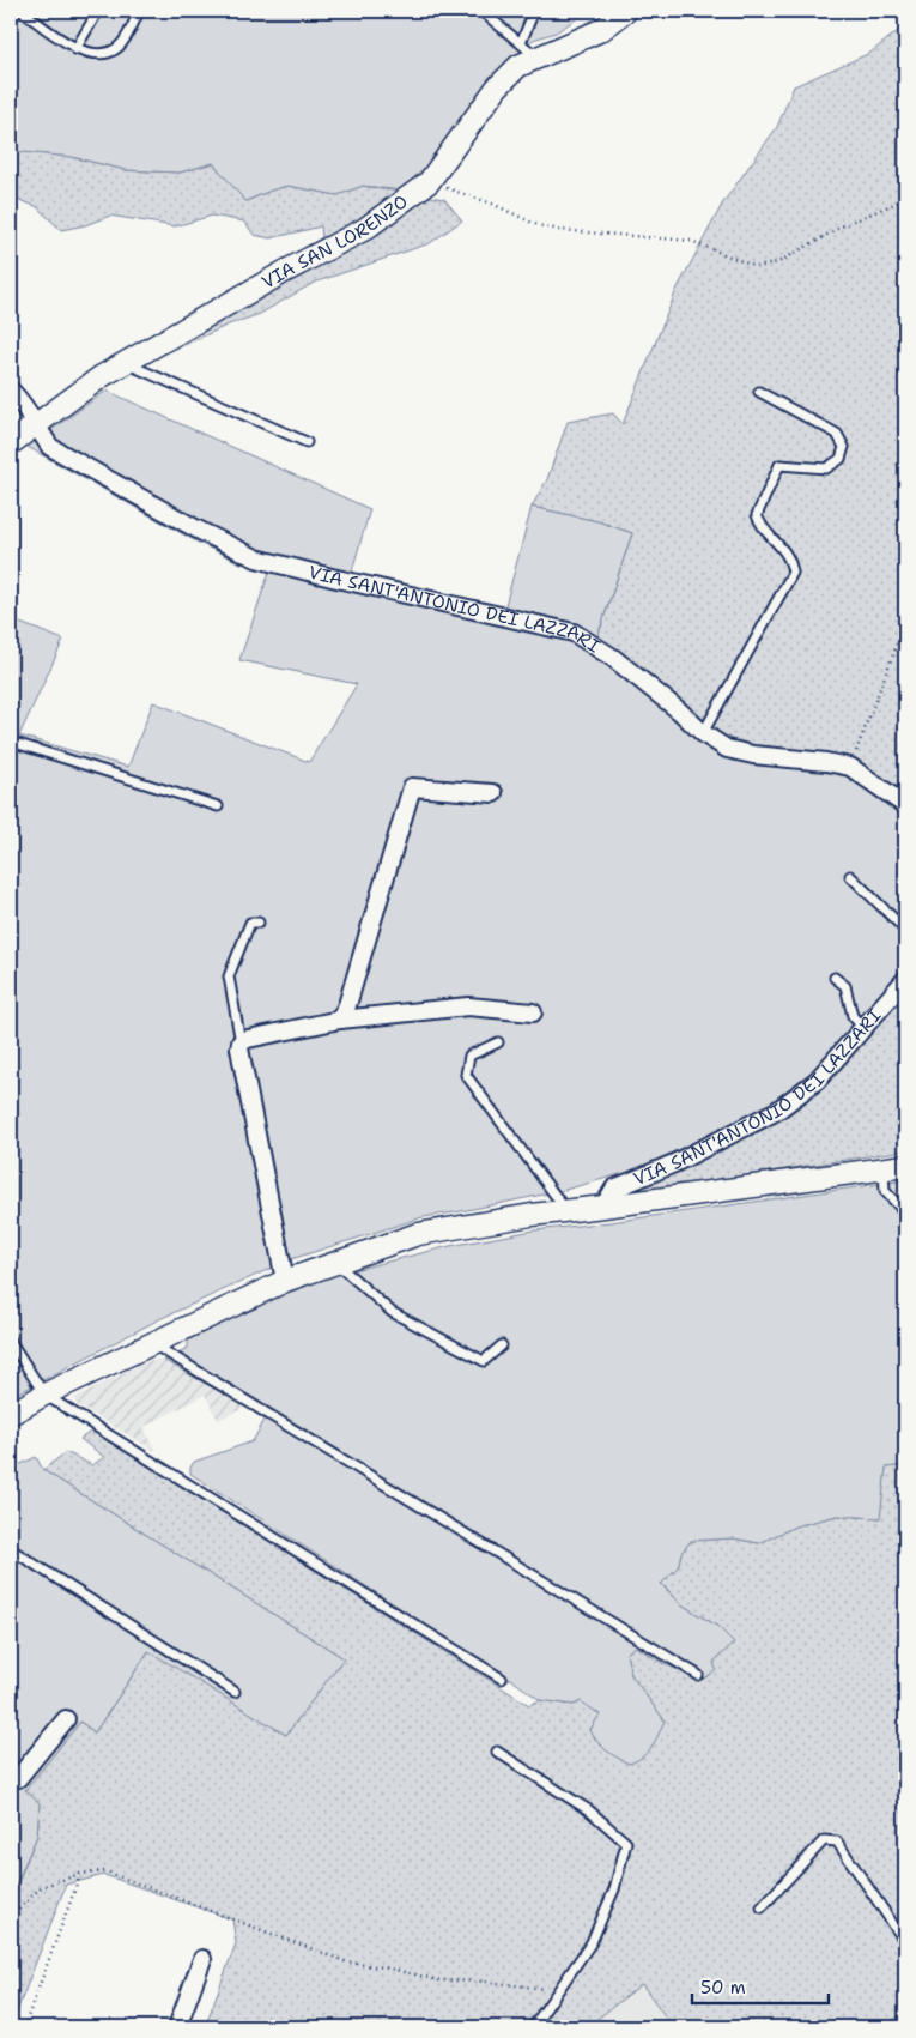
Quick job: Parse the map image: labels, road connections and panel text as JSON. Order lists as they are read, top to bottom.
{
  "streets": {
    "street": ["VIA SAN LORENZO", "VIA SANT'ANTONIO DEI LAZZARI"]
  },
  "crossings": [
    ["VIA SAN LORENZO", "VIA SANT'ANTONIO DEI LAZZARI"]
  ],
  "scale_bar": "50 m"
}
